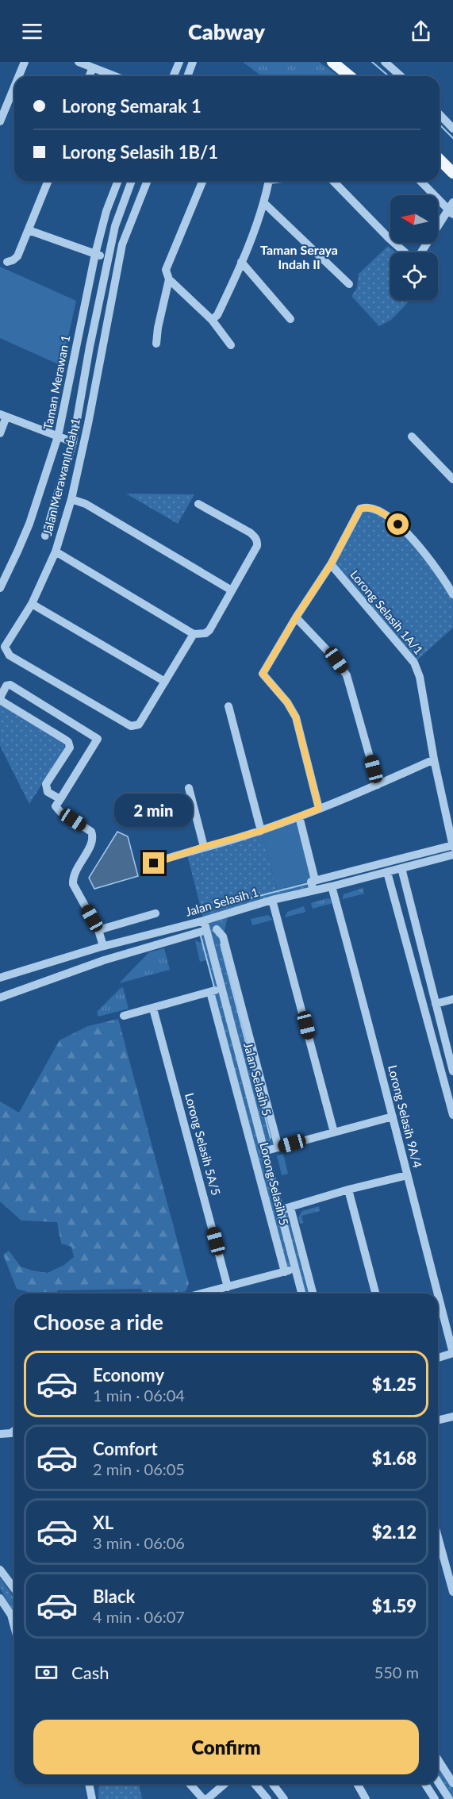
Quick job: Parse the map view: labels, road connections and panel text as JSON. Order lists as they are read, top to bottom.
{
  "streets": {
    "street": [
      "Taman Merawan 1",
      "Jalan Merawan Indah 1",
      "Lorong Selasih 1A/1",
      "Jalan Selasih 1",
      "Jalan Selasih 5",
      "Lorong Selasih 9A/4",
      "Lorong Selasih 5A/5",
      "Lorong Selasih 5"
    ]
  },
  "crossings": [
    ["Jalan Selasih 1", "Jalan Selasih 5"],
    ["Jalan Selasih 1", "Lorong Selasih 9A/4"]
  ],
  "districts": ["Taman Seraya Indah II"],
  "north": "left",
  "page": {
    "header": "Cabway",
    "banner": ["Lorong Semarak 1", "Lorong Selasih 1B/1"],
    "bubble": "2 min",
    "heading": "Choose a ride",
    "list": [
      {
        "name": "Economy",
        "note": "1 min · 06:04",
        "value": "$1.25"
      },
      {
        "name": "Comfort",
        "note": "2 min · 06:05",
        "value": "$1.68"
      },
      {
        "name": "XL",
        "note": "3 min · 06:06",
        "value": "$2.12"
      },
      {
        "name": "Black",
        "note": "4 min · 06:07",
        "value": "$1.59"
      }
    ],
    "pay": ["Cash", "550 m"],
    "buttons": "Confirm"
  }
}
